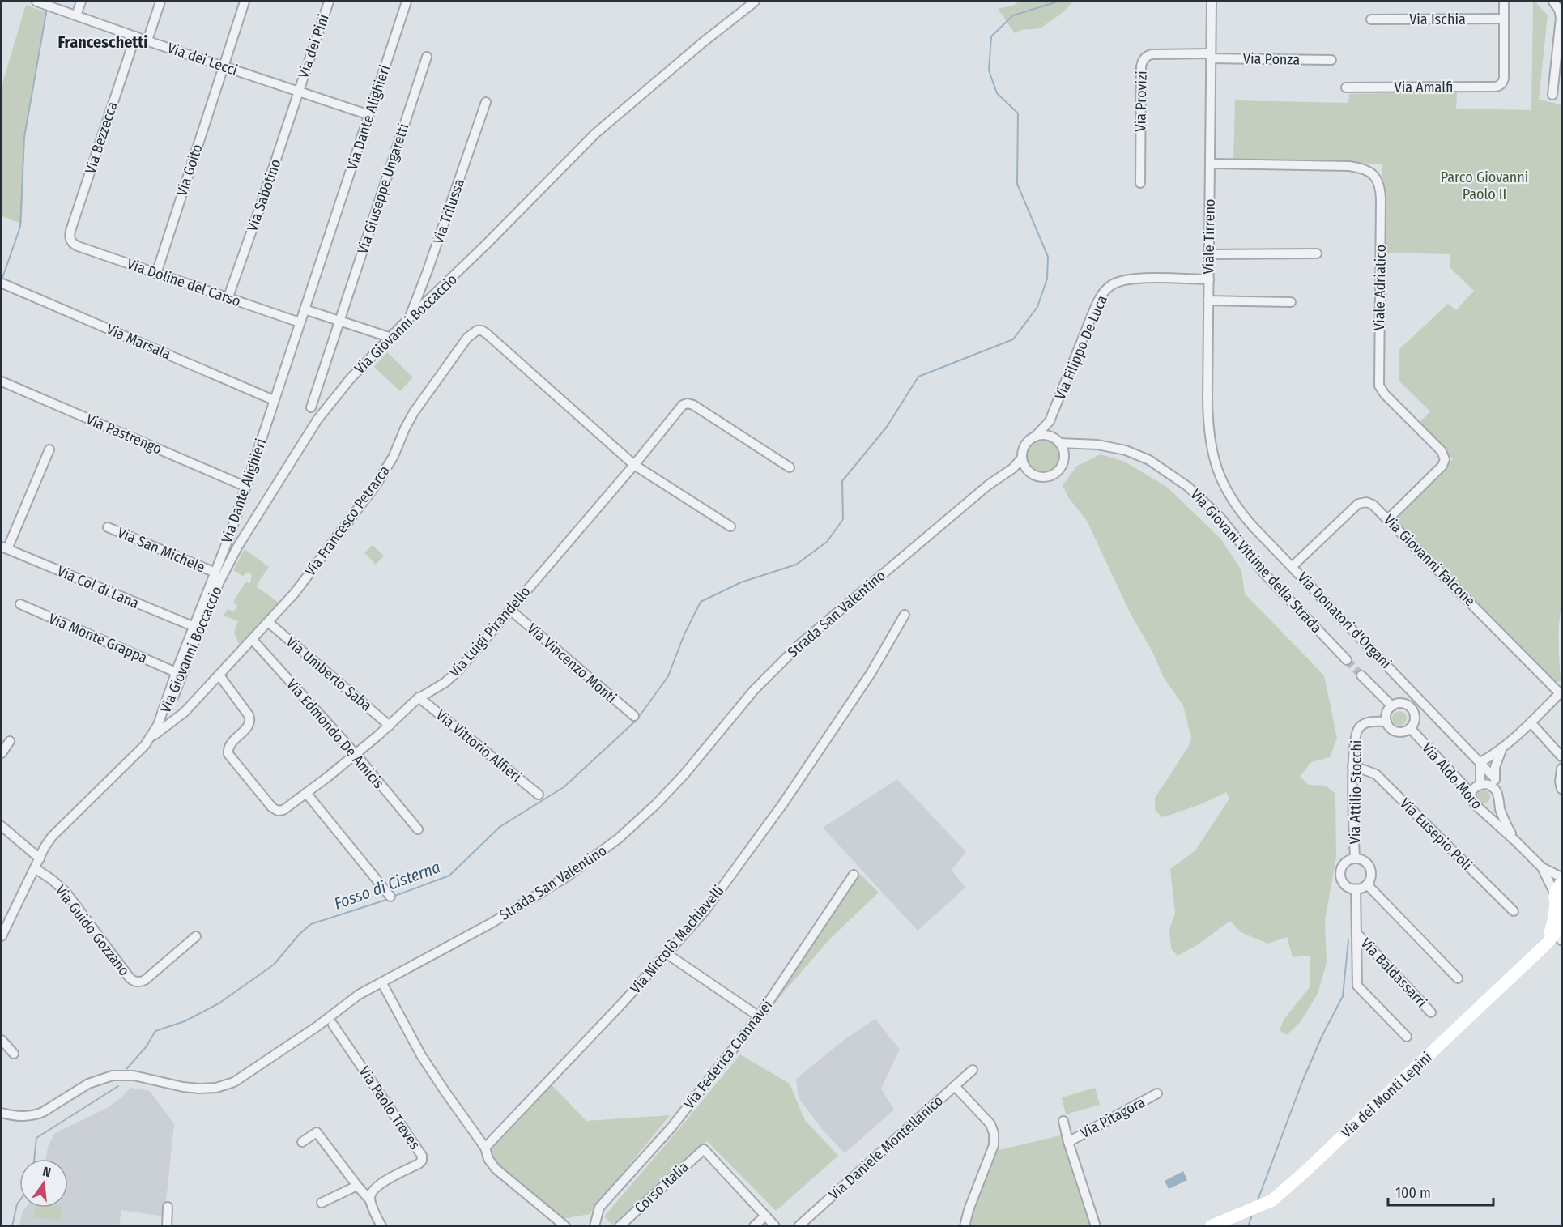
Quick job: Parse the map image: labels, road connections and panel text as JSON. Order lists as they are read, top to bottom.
{
  "streets": {
    "street": [
      "Via Ischia",
      "Via dei Pini",
      "Via dei Lecci",
      "Via Ponza",
      "Via Amalfi",
      "Via Provizi",
      "Via Dante Alighieri",
      "Via Bezzecca",
      "Via Goito",
      "Via Giuseppe Ungaretti",
      "Via Sabotino",
      "Via Trilussa",
      "Viale Tirreno",
      "Via Doline del Carso",
      "Viale Adriatico",
      "Via Giovanni Boccaccio",
      "Via Marsala",
      "Via Filippo De Luca",
      "Via Pastrengo",
      "Via Francesco Petrarca",
      "Via San Michele",
      "Via Giovanni Falcone",
      "Via Giovani Vittime della Strada",
      "Via Col di Lana",
      "Strada San Valentino",
      "Via Donatori d'Organi",
      "Via Luigi Pirandello",
      "Via Monte Grappa",
      "Via Vincenzo Monti",
      "Via Umberto Saba",
      "Via Edmondo De Amicis",
      "Via Vittorio Alfieri",
      "Via Aldo Moro",
      "Via Attilio Stocchi",
      "Via Eusepio Poli",
      "Via Guido Gozzano",
      "Via Niccolò Machiavelli",
      "Via Baldassarri",
      "Via Federica Ciannavei",
      "Via dei Monti Lepini",
      "Via Paolo Treves",
      "Via Pitagora",
      "Via Daniele Montellanico",
      "Corso Italia"
    ]
  },
  "crossings": [
    ["Via Ischia", "Via Amalfi"],
    ["Via dei Pini", "Via dei Lecci"],
    ["Via dei Pini", "Via Sabotino"],
    ["Via dei Lecci", "Via Dante Alighieri"],
    ["Via dei Lecci", "Via Bezzecca"],
    ["Via dei Lecci", "Via Goito"],
    ["Via dei Lecci", "Via Sabotino"],
    ["Via Ponza", "Via Provizi"],
    ["Via Ponza", "Viale Tirreno"],
    ["Via Provizi", "Viale Tirreno"],
    ["Via Dante Alighieri", "Via Doline del Carso"],
    ["Via Dante Alighieri", "Via Giovanni Boccaccio"],
    ["Via Dante Alighieri", "Via Marsala"],
    ["Via Dante Alighieri", "Via Pastrengo"],
    ["Via Dante Alighieri", "Via Francesco Petrarca"],
    ["Via Dante Alighieri", "Via San Michele"],
    ["Via Dante Alighieri", "Via Col di Lana"],
    ["Via Dante Alighieri", "Via Monte Grappa"],
    ["Via Dante Alighieri", "Via Guido Gozzano"],
    ["Via Bezzecca", "Via Doline del Carso"],
    ["Via Goito", "Via Doline del Carso"],
    ["Via Sabotino", "Via Doline del Carso"],
    ["Via Trilussa", "Via Giovanni Boccaccio"],
    ["Viale Tirreno", "Viale Adriatico"],
    ["Viale Tirreno", "Via Filippo De Luca"],
    ["Viale Tirreno", "Via Donatori d'Organi"],
    ["Viale Adriatico", "Via Giovanni Falcone"],
    ["Via Francesco Petrarca", "Via Luigi Pirandello"],
    ["Via Francesco Petrarca", "Via Umberto Saba"],
    ["Via Francesco Petrarca", "Via Edmondo De Amicis"],
    ["Via Giovanni Falcone", "Via Donatori d'Organi"],
    ["Via Giovani Vittime della Strada", "Strada San Valentino"],
    ["Via Donatori d'Organi", "Via Aldo Moro"],
    ["Via Luigi Pirandello", "Via Vincenzo Monti"],
    ["Via Luigi Pirandello", "Via Umberto Saba"],
    ["Via Luigi Pirandello", "Via Edmondo De Amicis"],
    ["Via Luigi Pirandello", "Via Vittorio Alfieri"],
    ["Via Aldo Moro", "Via Attilio Stocchi"],
    ["Via Attilio Stocchi", "Via Eusepio Poli"]
  ],
  "districts": ["Franceschetti"],
  "water": ["Fosso di Cisterna"],
  "parks": ["Parco Giovanni Paolo II"],
  "scale_bar": "100 m",
  "north": "top"
}
